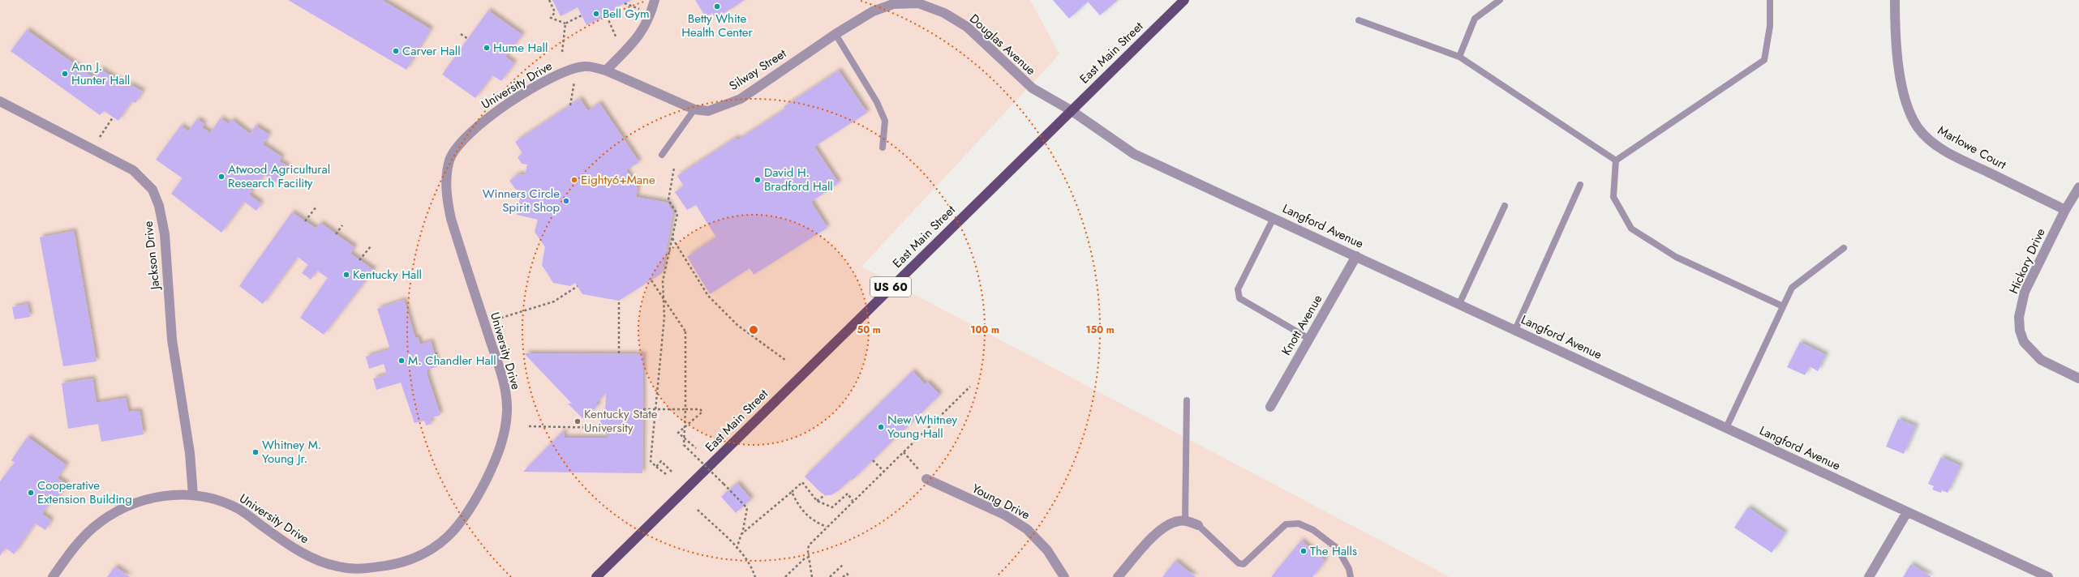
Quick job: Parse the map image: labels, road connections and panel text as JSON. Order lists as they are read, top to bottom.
{
  "streets": {
    "main road": ["East Main Street", "US 60"],
    "street": [
      "Douglas Avenue",
      "Silway Street",
      "University Drive",
      "Marlowe Court",
      "Langford Avenue",
      "Jackson Drive",
      "Hickory Drive",
      "Knott Avenue",
      "Young Drive"
    ]
  },
  "crossings": [
    ["Douglas Avenue", "East Main Street"],
    ["Douglas Avenue", "Silway Street"],
    ["Douglas Avenue", "Langford Avenue"],
    ["East Main Street", "Langford Avenue"],
    ["Silway Street", "University Drive"],
    ["University Drive", "Jackson Drive"],
    ["Marlowe Court", "Hickory Drive"],
    ["Langford Avenue", "Knott Avenue"]
  ],
  "places": [
    "Betty White Health Center",
    "Bell Gym",
    "Hume Hall",
    "Carver Hall",
    "Ann J. Hunter Hall",
    "Atwood Agricultural Research Facility",
    "Eighty6+Mane",
    "David H. Bradford Hall",
    "Winners Circle Spirit Shop",
    "Kentucky Hall",
    "M. Chandler Hall",
    "Kentucky State University",
    "New Whitney Young Hall",
    "Whitney M. Young Jr.",
    "Cooperative Extension Building",
    "The Halls"
  ],
  "rings": ["50 m", "100 m", "150 m"]
}
